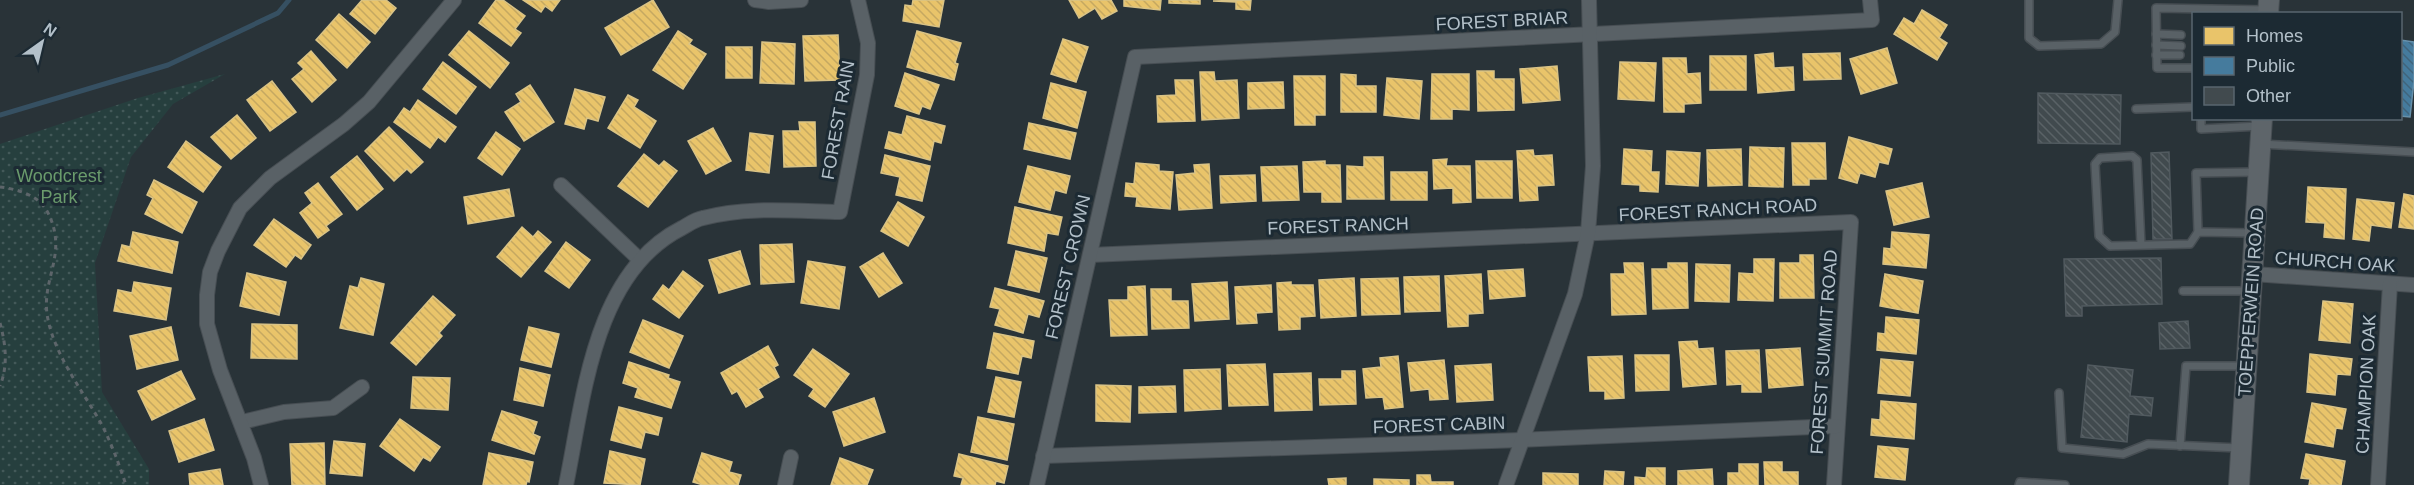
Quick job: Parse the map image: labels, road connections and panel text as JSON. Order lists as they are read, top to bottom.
{
  "streets": {
    "main road": ["TOEPPERWEIN ROAD"],
    "street": [
      "FOREST BRIAR",
      "FOREST RAIN",
      "FOREST RANCH ROAD",
      "FOREST RANCH",
      "CHURCH OAK",
      "FOREST CROWN",
      "FOREST SUMMIT ROAD",
      "CHAMPION OAK",
      "FOREST CABIN"
    ]
  },
  "crossings": [
    ["FOREST BRIAR", "FOREST CROWN"],
    ["FOREST RANCH ROAD", "FOREST RANCH"],
    ["FOREST RANCH ROAD", "FOREST SUMMIT ROAD"],
    ["FOREST RANCH", "FOREST CROWN"],
    ["CHURCH OAK", "TOEPPERWEIN ROAD"],
    ["CHURCH OAK", "CHAMPION OAK"],
    ["FOREST CROWN", "FOREST CABIN"],
    ["FOREST SUMMIT ROAD", "FOREST CABIN"]
  ],
  "parks": ["Woodcrest Park"],
  "legend": ["Homes", "Public", "Other"],
  "north": "top right"
}
